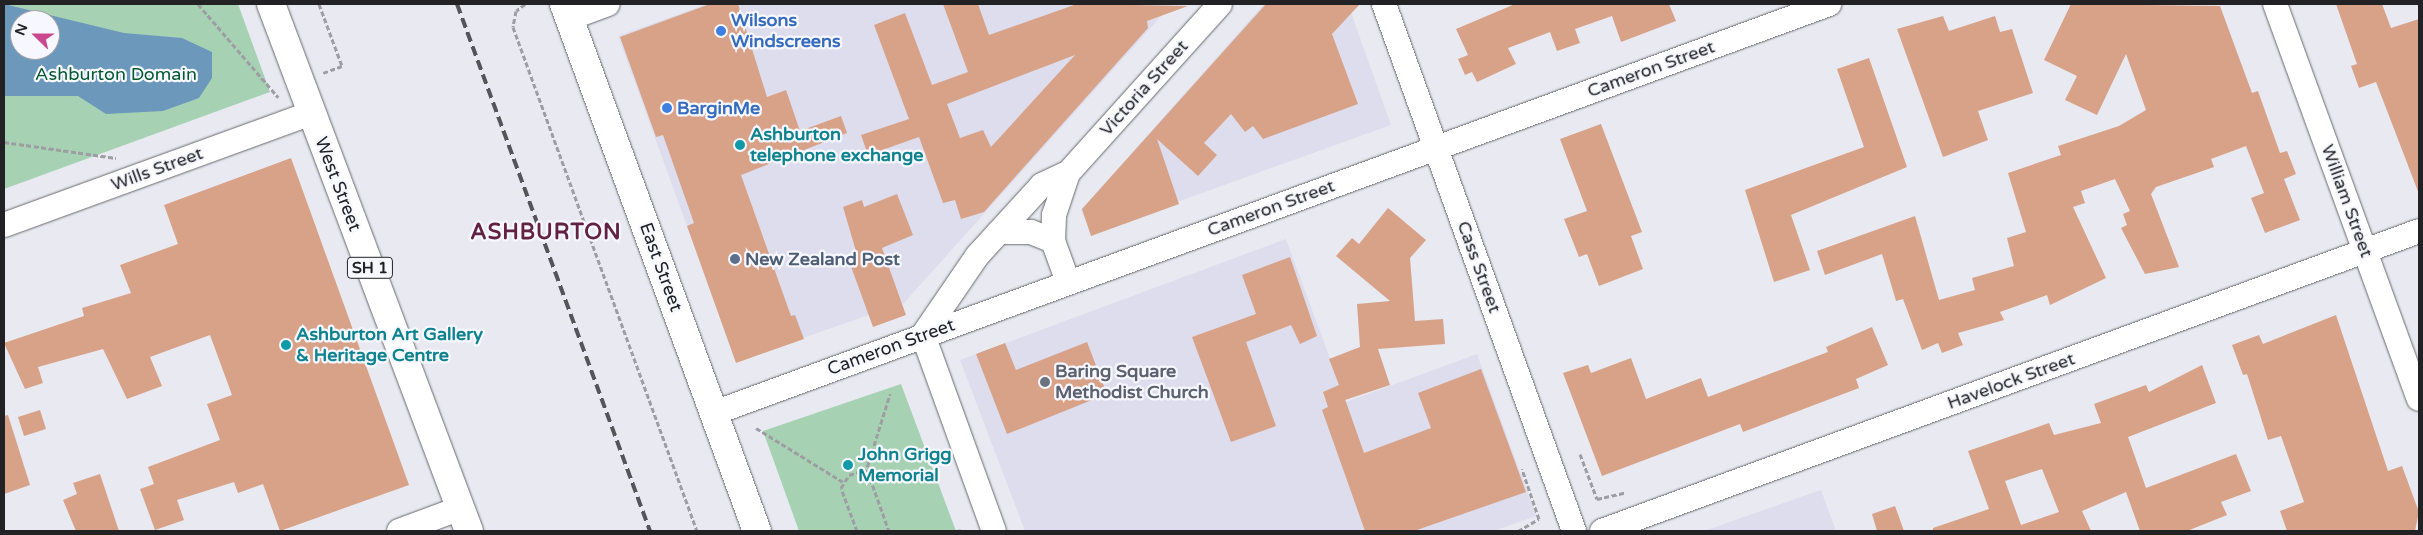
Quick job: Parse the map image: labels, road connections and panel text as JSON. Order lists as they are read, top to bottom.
{
  "streets": {
    "main road": ["West Street", "East Street", "SH 1"],
    "street": [
      "Cameron Street",
      "Victoria Street",
      "Wills Street",
      "William Street",
      "Cass Street",
      "Havelock Street"
    ]
  },
  "crossings": [
    ["Cameron Street", "Victoria Street"],
    ["Cameron Street", "East Street"],
    ["Cameron Street", "Cass Street"],
    ["Wills Street", "West Street"],
    ["William Street", "Havelock Street"]
  ],
  "districts": ["ASHBURTON"],
  "parks": ["Ashburton Domain"],
  "places": [
    "Wilsons Windscreens",
    "BarginMe",
    "Ashburton telephone exchange",
    "New Zealand Post",
    "Ashburton Art Gallery & Heritage Centre",
    "Baring Square Methodist Church",
    "John Grigg Memorial"
  ],
  "north": "left"
}
